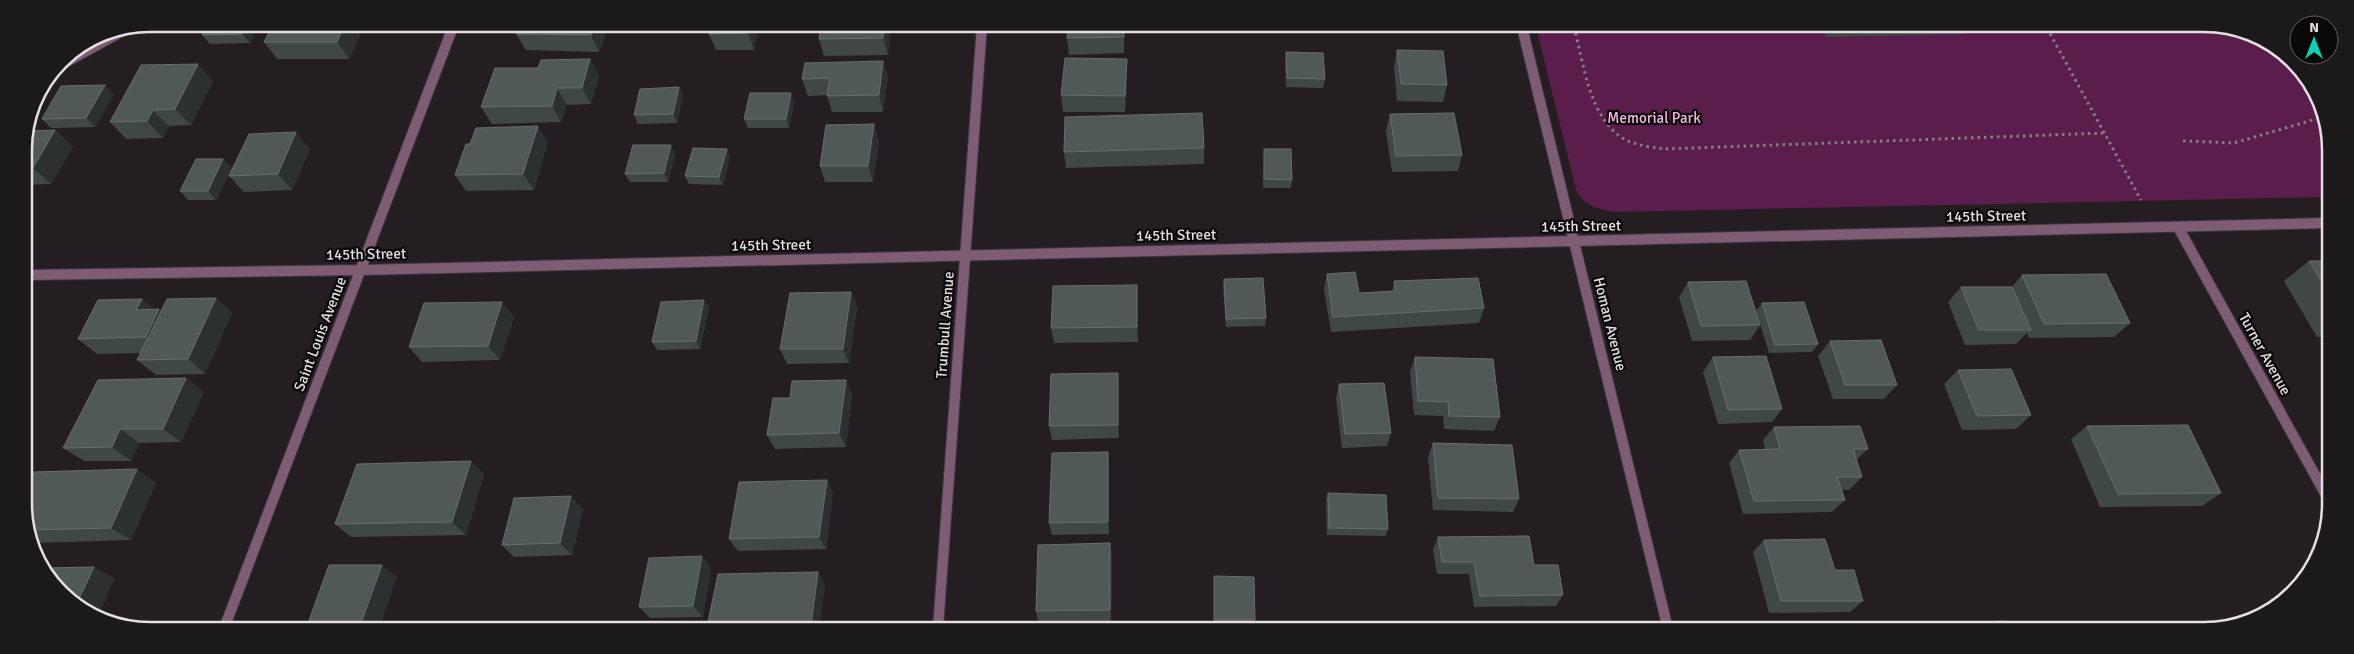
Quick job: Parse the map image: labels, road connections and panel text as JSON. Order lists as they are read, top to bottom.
{
  "streets": {
    "street": [
      "145th Street",
      "Homan Avenue",
      "Trumbull Avenue",
      "Saint Louis Avenue",
      "Turner Avenue"
    ]
  },
  "crossings": [
    ["145th Street", "Homan Avenue"],
    ["145th Street", "Trumbull Avenue"],
    ["145th Street", "Saint Louis Avenue"],
    ["145th Street", "Turner Avenue"]
  ],
  "parks": ["Memorial Park"],
  "north": "top"
}
